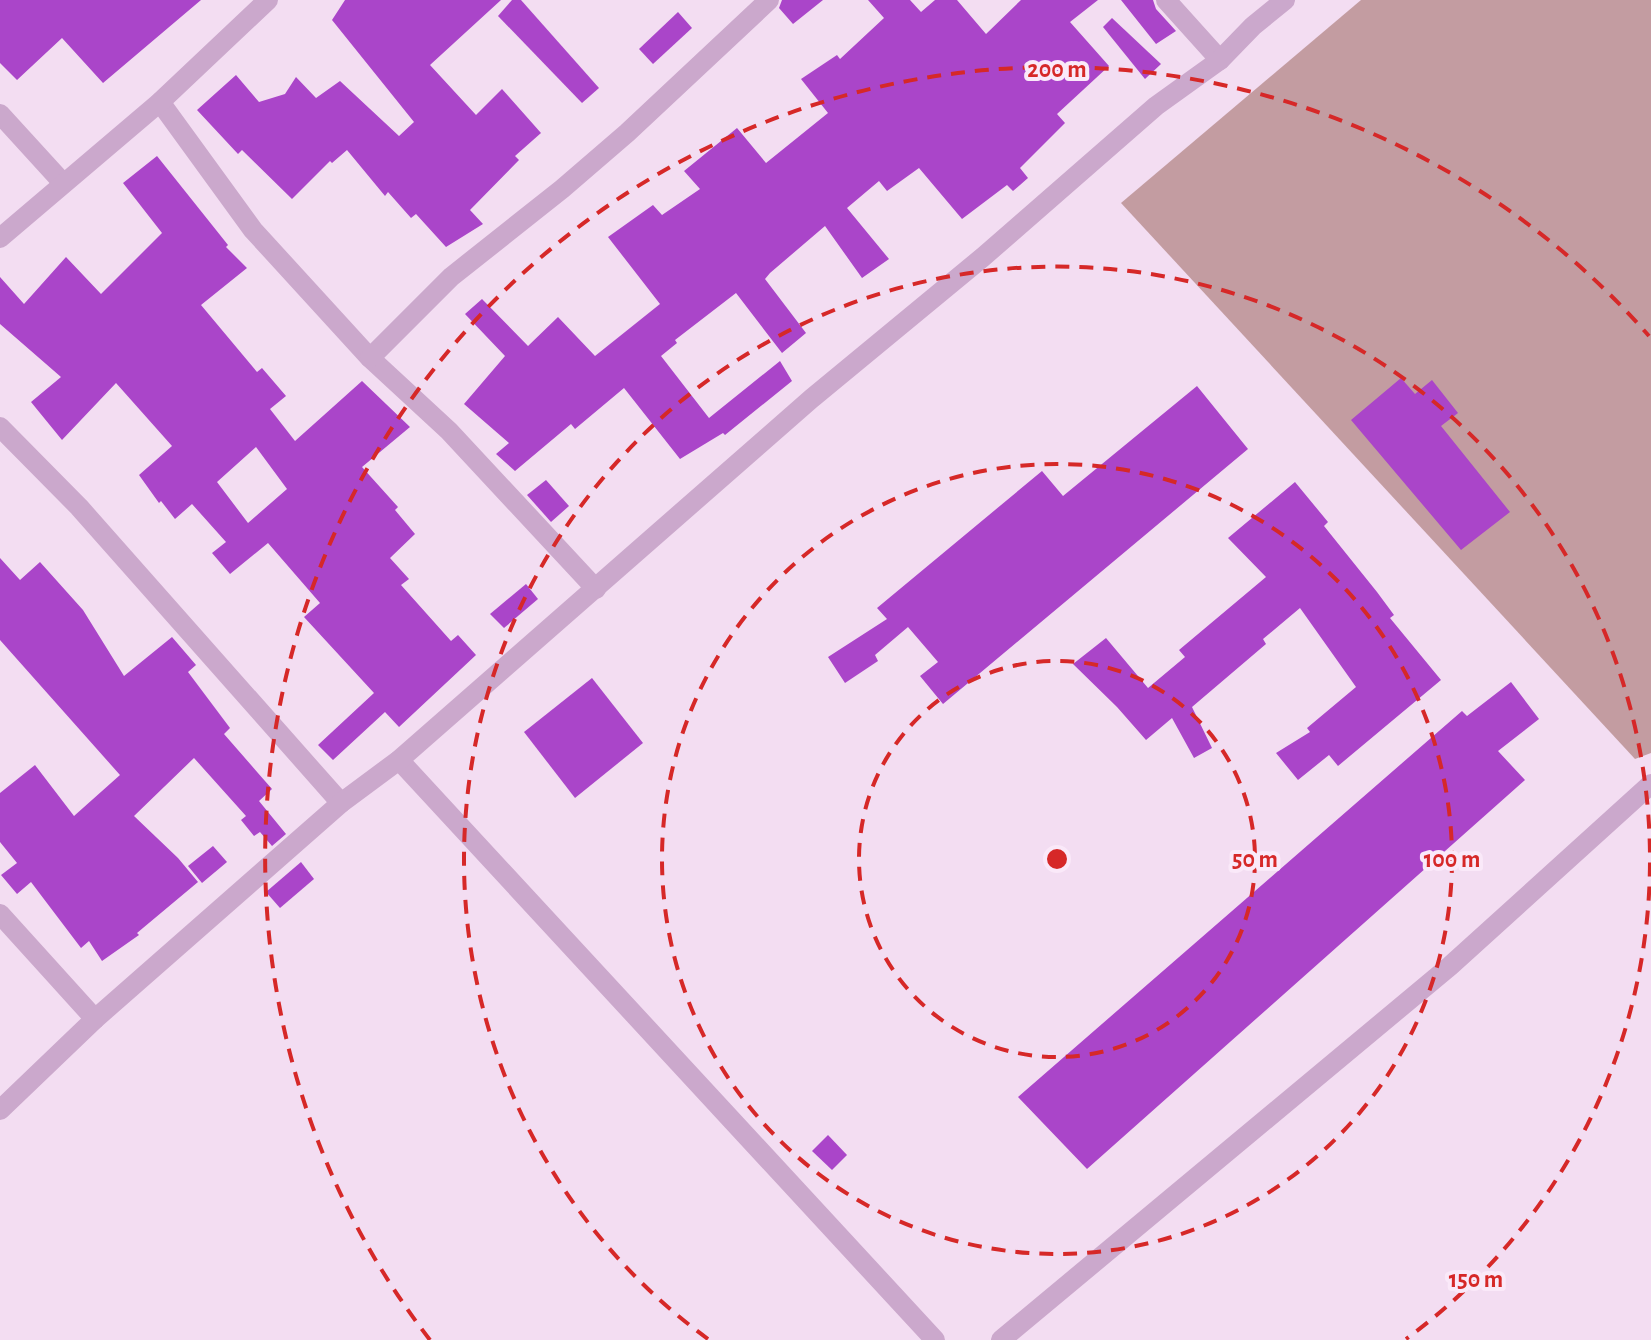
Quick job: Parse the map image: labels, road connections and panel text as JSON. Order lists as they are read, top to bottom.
{
  "rings": [
    "200 m",
    "50 m",
    "100 m",
    "150 m"
  ]
}
